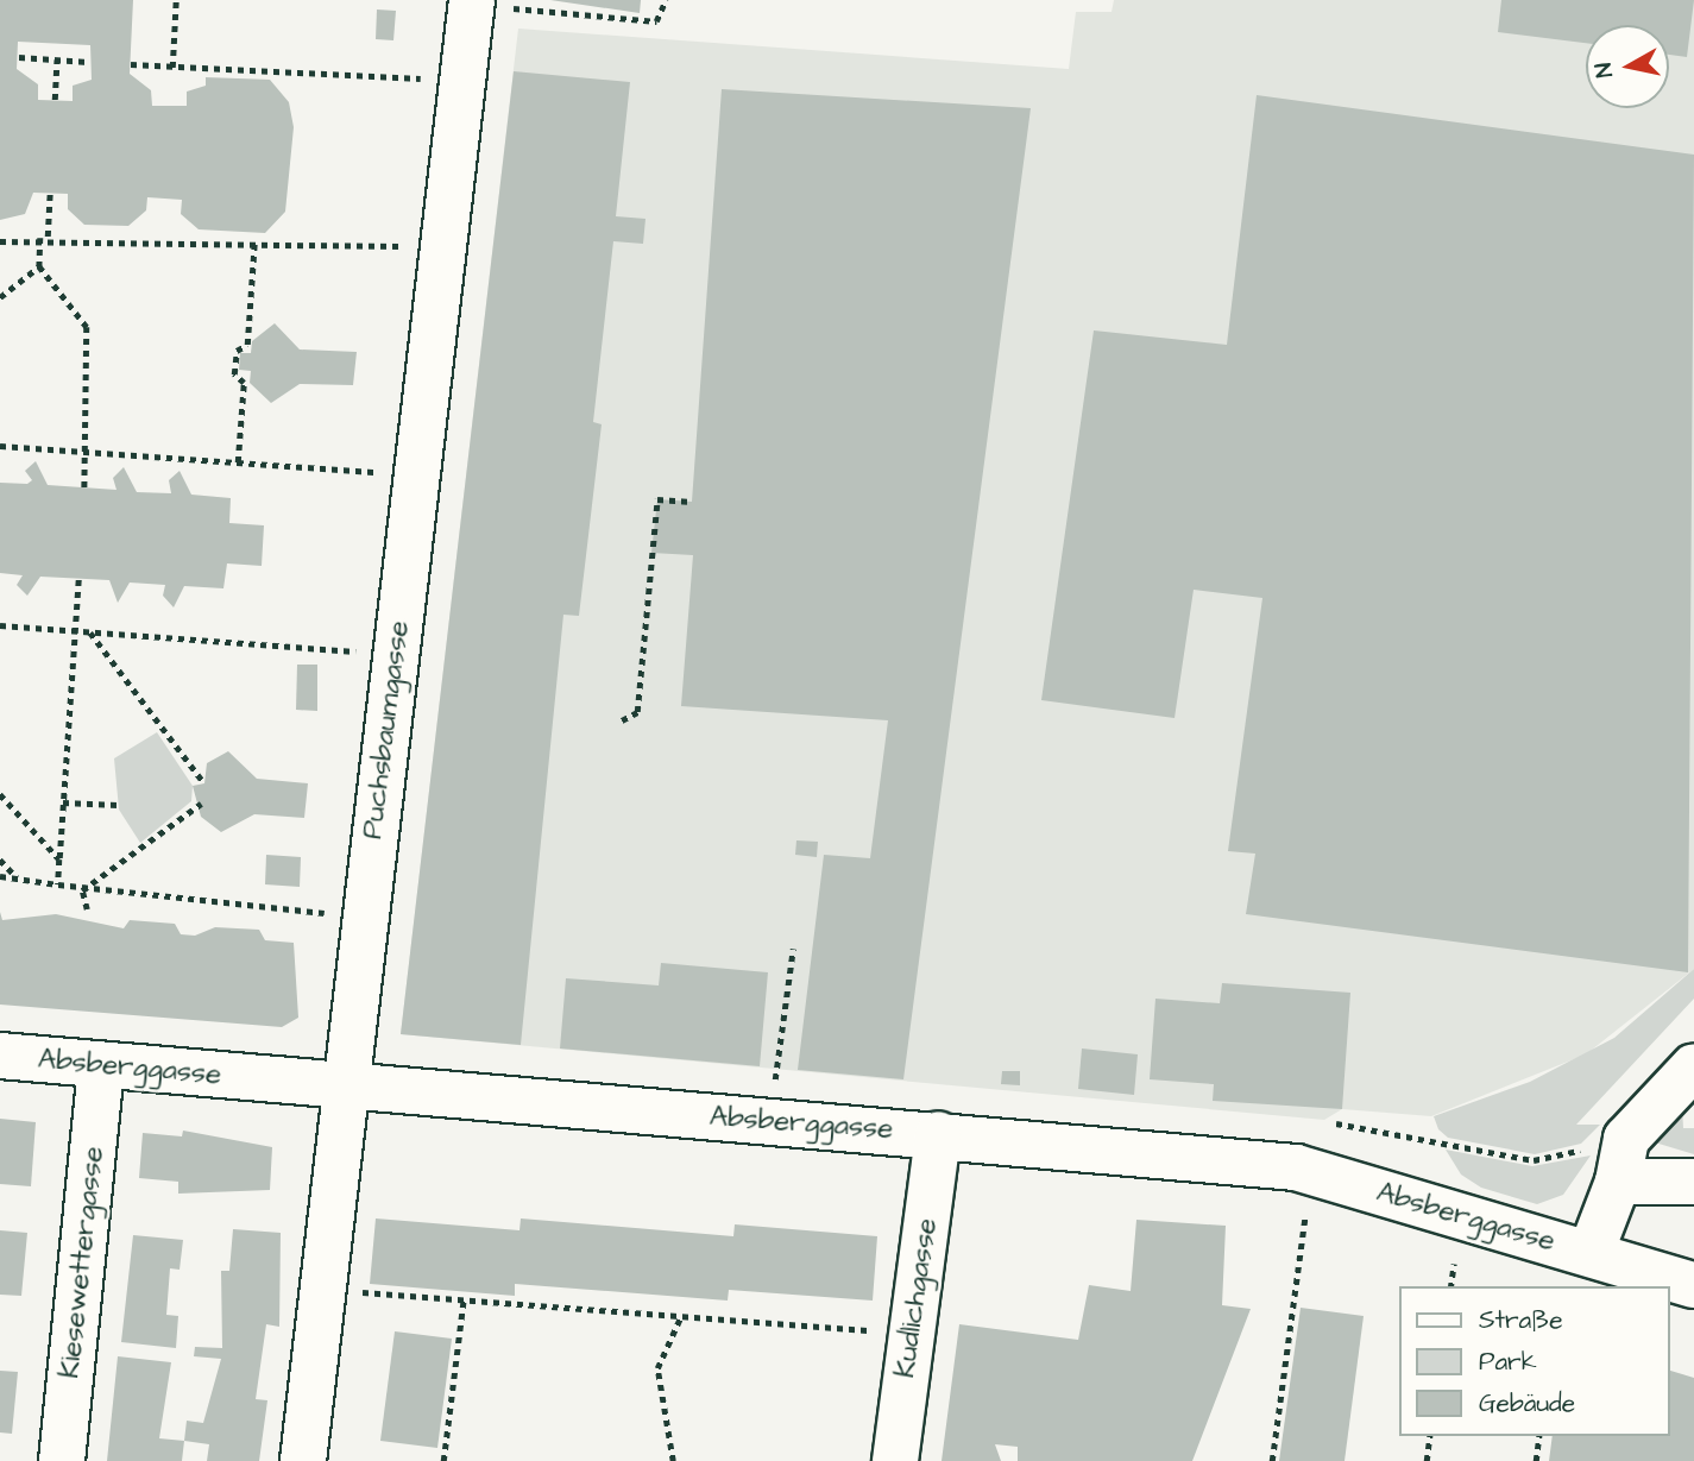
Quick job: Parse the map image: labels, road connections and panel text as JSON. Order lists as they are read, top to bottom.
{
  "streets": {
    "street": [
      "Puchsbaumgasse",
      "Absberggasse",
      "Kiesewettergasse",
      "Kudlichgasse"
    ]
  },
  "crossings": [
    ["Puchsbaumgasse", "Absberggasse"],
    ["Absberggasse", "Kiesewettergasse"],
    ["Absberggasse", "Kudlichgasse"]
  ],
  "legend": ["Straße", "Park", "Gebäude"],
  "north": "left"
}
